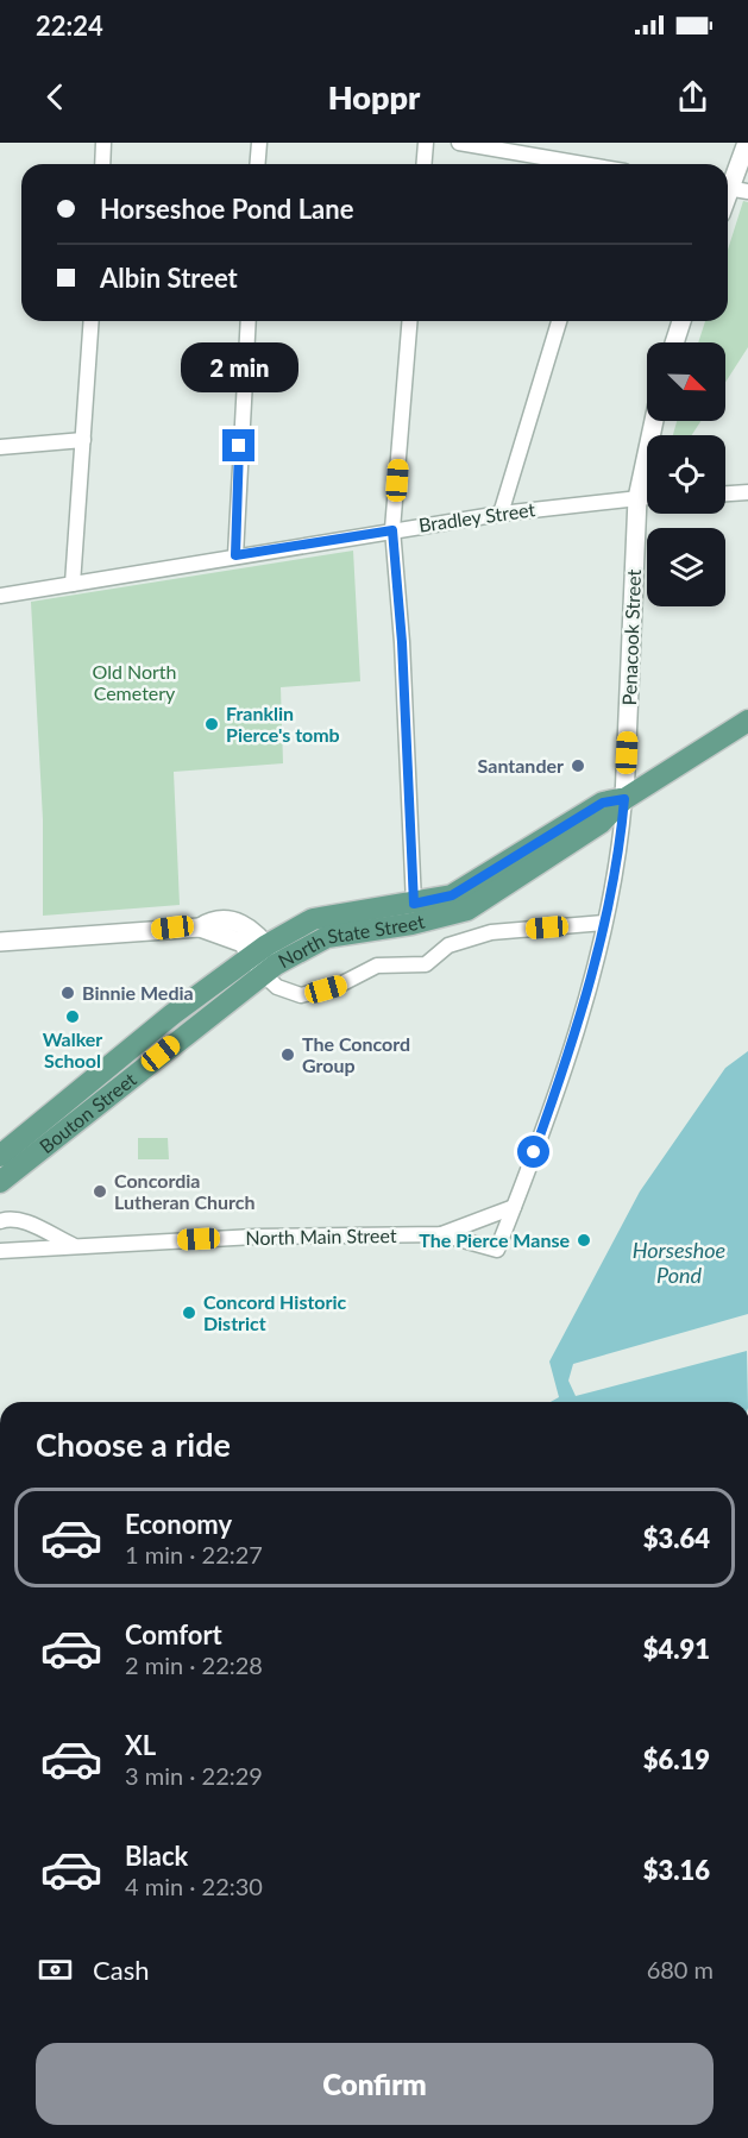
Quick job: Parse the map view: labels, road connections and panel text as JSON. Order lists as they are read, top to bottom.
{
  "streets": {
    "main road": ["North State Street", "Bouton Street"],
    "street": ["Bradley Street", "Penacook Street", "North Main Street"]
  },
  "crossings": [
    ["Bradley Street", "Penacook Street"],
    ["Penacook Street", "North State Street"],
    ["North State Street", "Bouton Street"]
  ],
  "water": ["Horseshoe Pond"],
  "parks": ["Old North Cemetery"],
  "places": [
    "Franklin Pierce's tomb",
    "Santander",
    "Binnie Media",
    "Walker School",
    "The Concord Group",
    "Concordia Lutheran Church",
    "The Pierce Manse",
    "Concord Historic District"
  ],
  "north": "bottom right",
  "page": {
    "status": "22:24",
    "header": "Hoppr",
    "banner": ["Horseshoe Pond Lane", "Albin Street"],
    "bubble": "2 min",
    "heading": "Choose a ride",
    "list": [
      {
        "name": "Economy",
        "note": "1 min · 22:27",
        "value": "$3.64"
      },
      {
        "name": "Comfort",
        "note": "2 min · 22:28",
        "value": "$4.91"
      },
      {
        "name": "XL",
        "note": "3 min · 22:29",
        "value": "$6.19"
      },
      {
        "name": "Black",
        "note": "4 min · 22:30",
        "value": "$3.16"
      }
    ],
    "pay": ["Cash", "680 m"],
    "buttons": "Confirm"
  }
}
